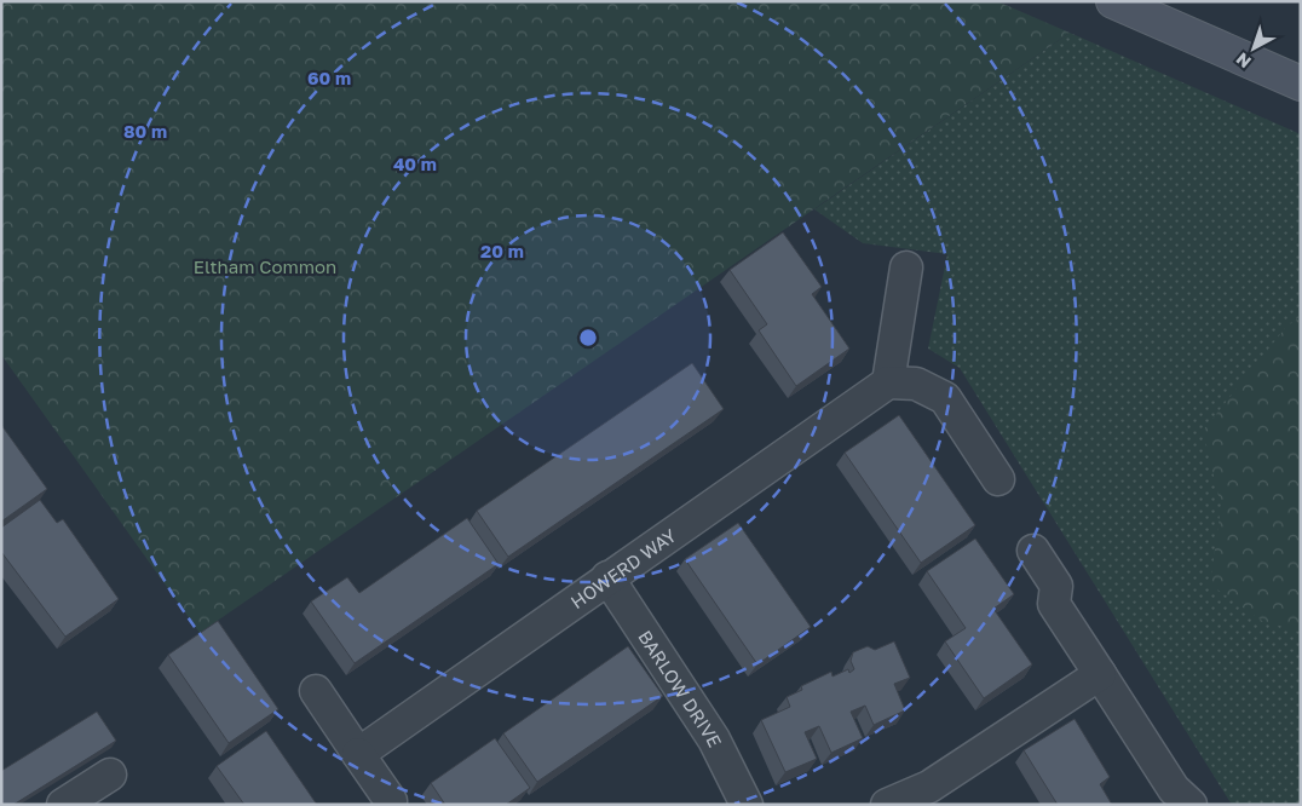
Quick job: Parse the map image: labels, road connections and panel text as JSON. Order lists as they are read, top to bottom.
{
  "streets": {
    "street": ["HOWERD WAY", "BARLOW DRIVE"]
  },
  "crossings": [
    ["HOWERD WAY", "BARLOW DRIVE"]
  ],
  "parks": ["Eltham Common"],
  "north": "bottom left",
  "rings": [
    "60 m",
    "80 m",
    "40 m",
    "20 m"
  ]
}
